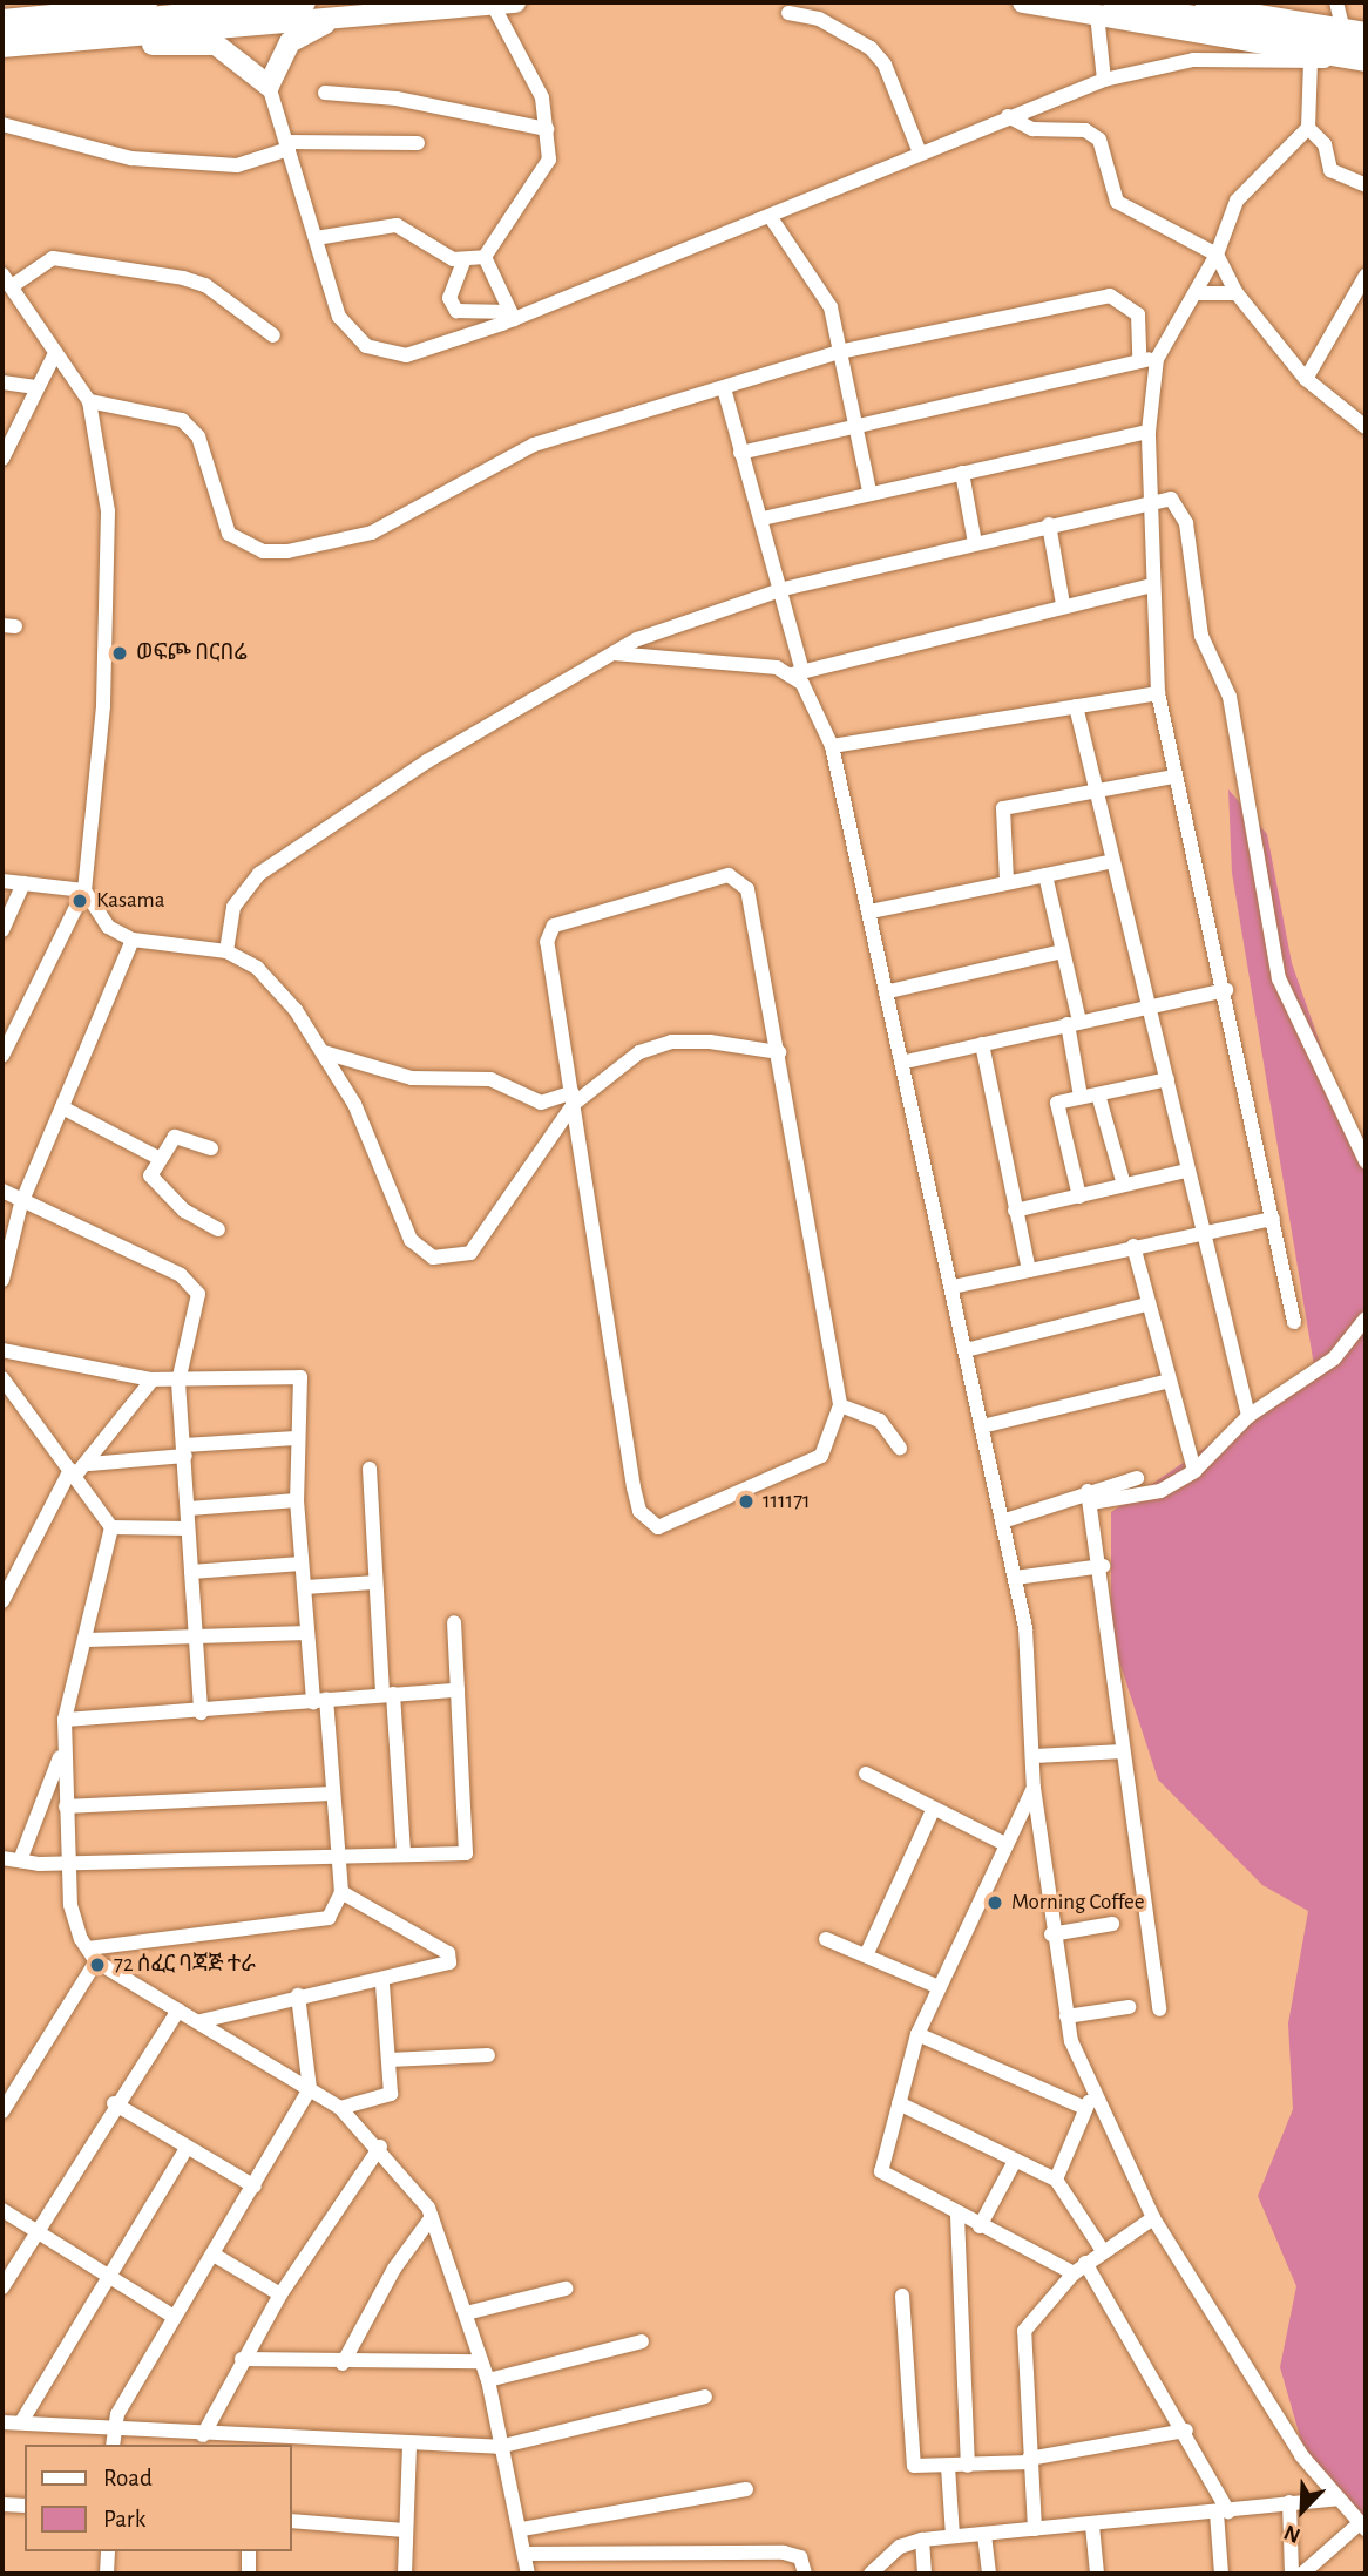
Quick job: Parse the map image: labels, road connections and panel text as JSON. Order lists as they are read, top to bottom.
{
  "places": [
    "ወፍጮ በርበሬ",
    "Kasama",
    "111171",
    "Morning Coffee",
    "72 ሰፈር ባጃጅ ተራ"
  ],
  "legend": ["Road", "Park"],
  "north": "bottom left"
}
